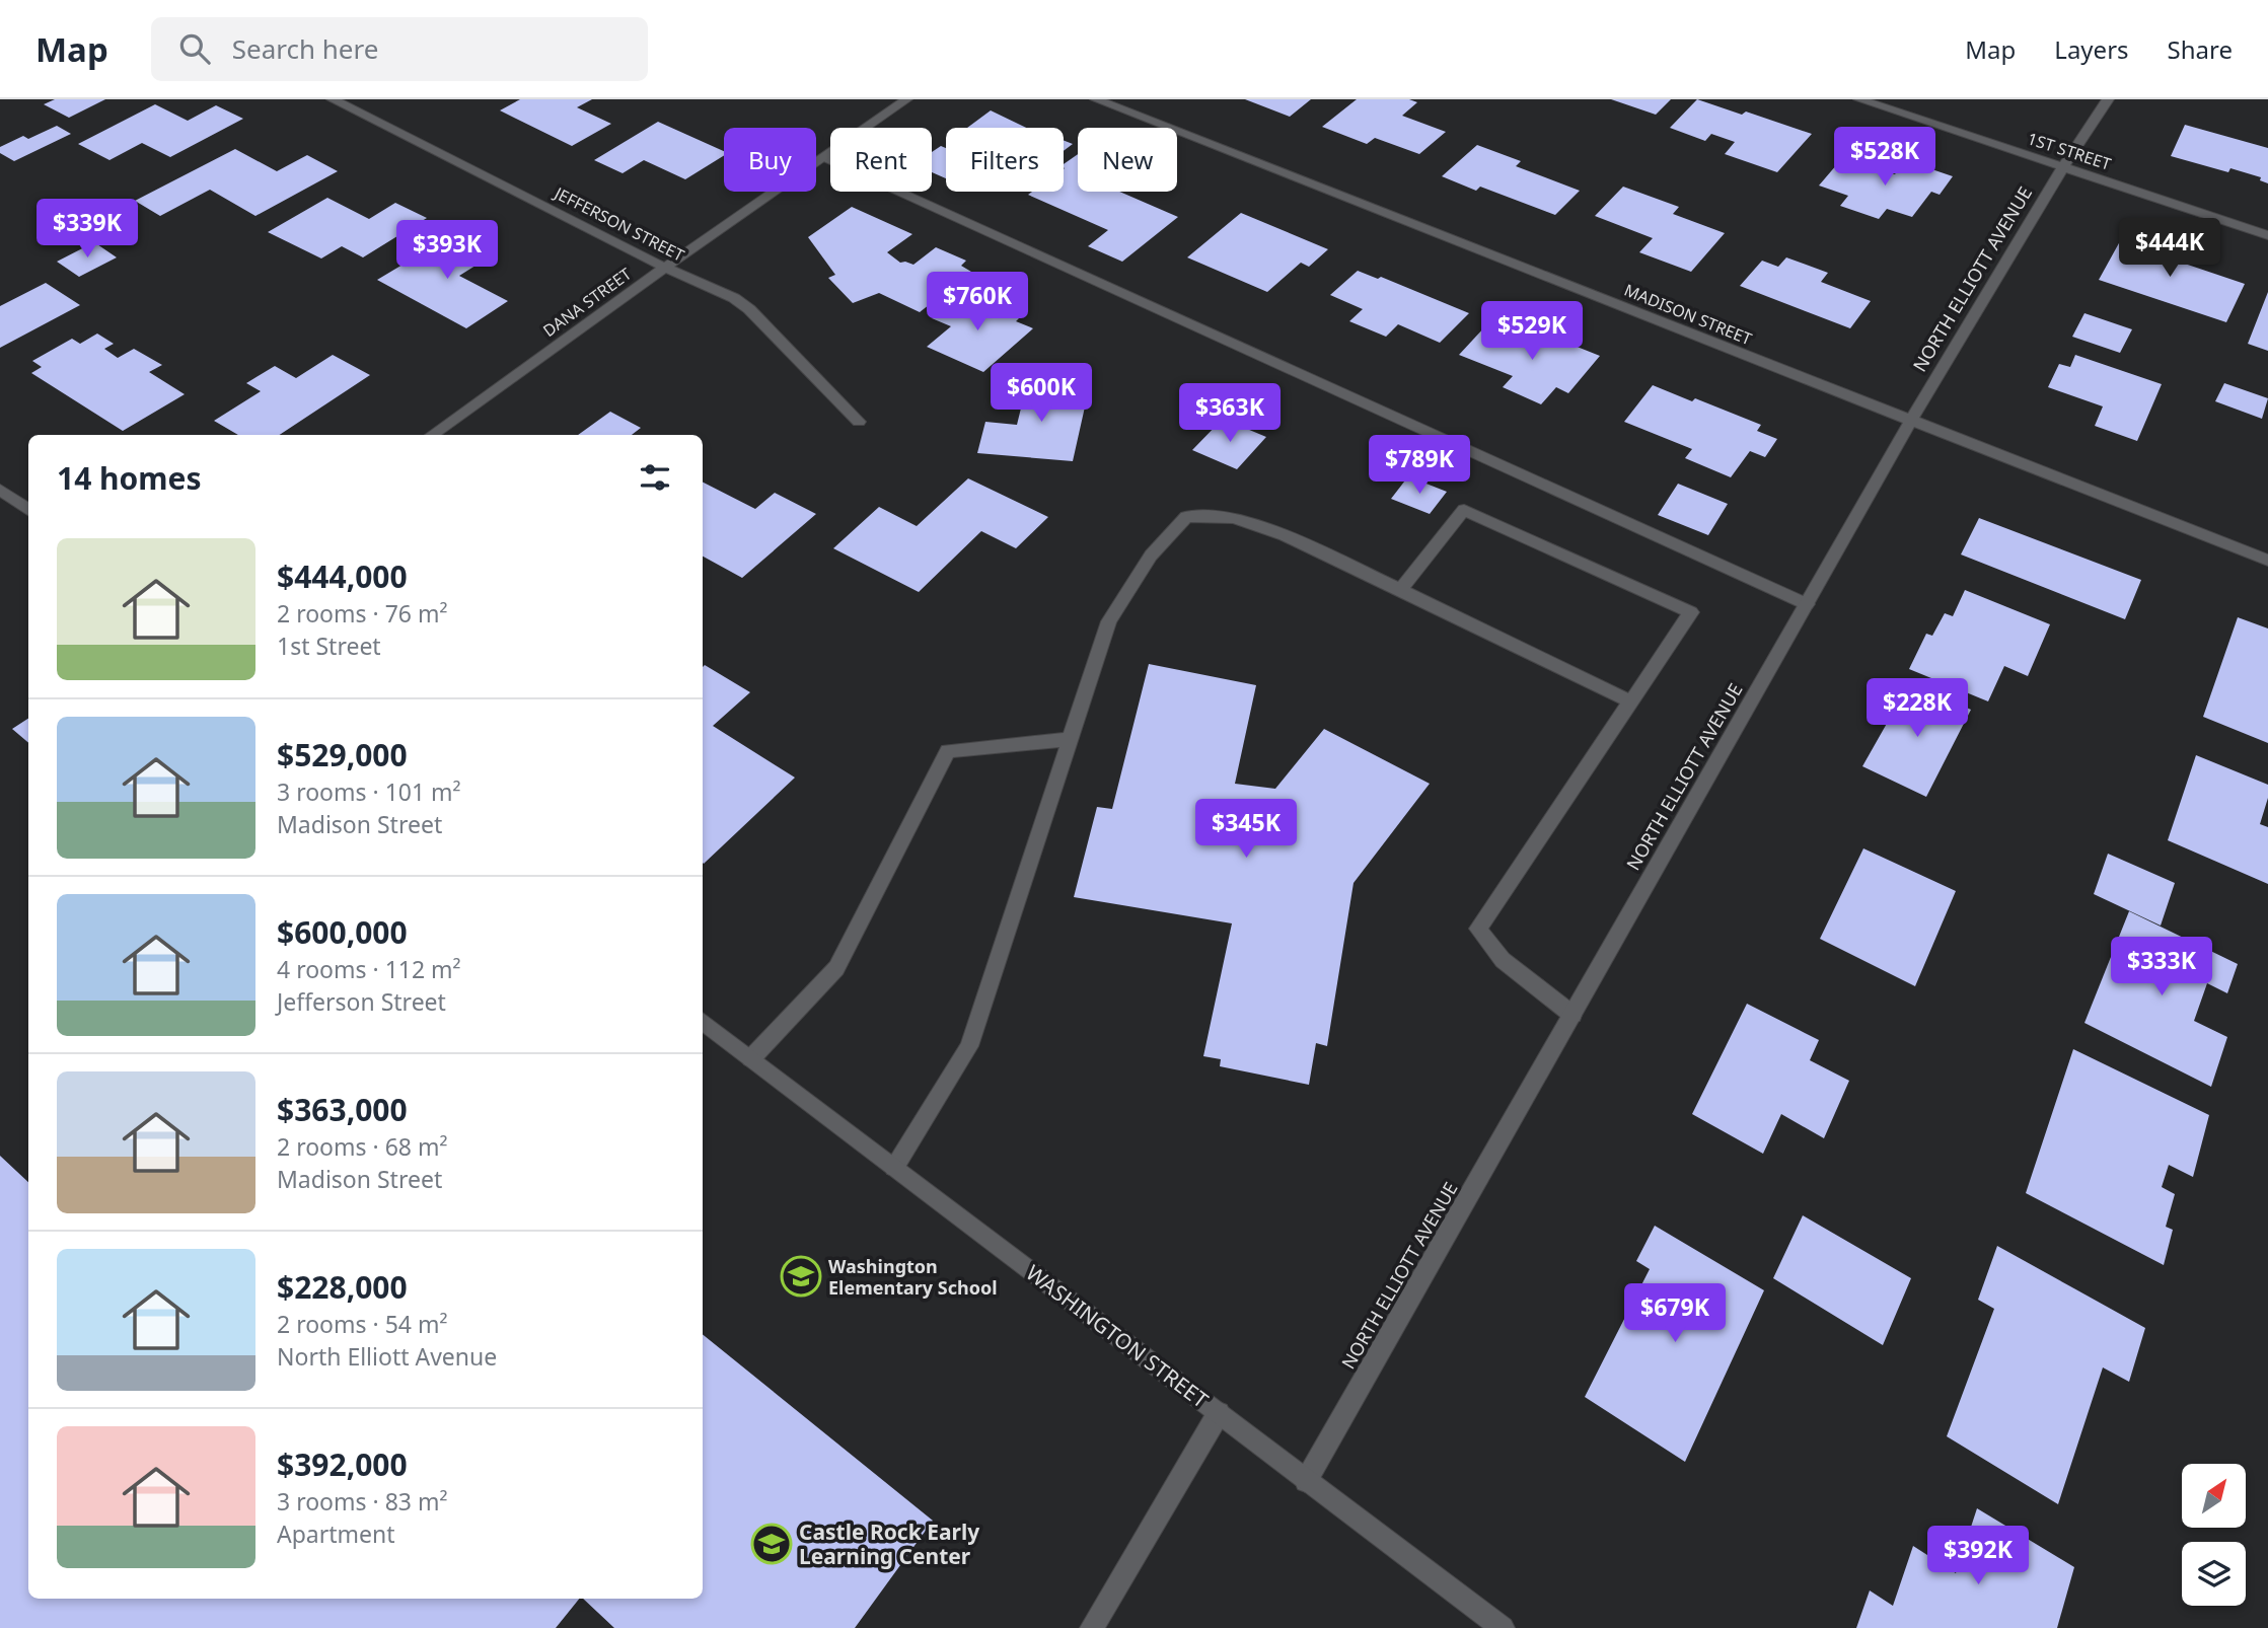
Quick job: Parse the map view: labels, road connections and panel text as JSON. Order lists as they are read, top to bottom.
{
  "streets": {
    "street": [
      "1ST STREET",
      "JEFFERSON STREET",
      "NORTH ELLIOTT AVENUE",
      "DANA STREET",
      "MADISON STREET",
      "WASHINGTON STREET"
    ]
  },
  "crossings": [
    ["1ST STREET", "NORTH ELLIOTT AVENUE"],
    ["JEFFERSON STREET", "DANA STREET"],
    ["NORTH ELLIOTT AVENUE", "MADISON STREET"],
    ["NORTH ELLIOTT AVENUE", "WASHINGTON STREET"]
  ],
  "places": {
    "school or university": ["Washington Elementary School", "Castle Rock Early Learning Center"]
  },
  "north": "top right",
  "page": {
    "header": "Map",
    "search": "Search here",
    "nav": ["Map", "Layers", "Share"],
    "price": [
      "$528K",
      "$339K",
      "$444K",
      "$393K",
      "$760K",
      "$529K",
      "$600K",
      "$363K",
      "$789K",
      "$228K",
      "$345K",
      "$333K",
      "$679K",
      "$392K"
    ],
    "chip": [
      "Buy",
      "Rent",
      "Filters",
      "New"
    ],
    "heading": "14 homes",
    "list": [
      {
        "name": "$444,000",
        "note": "2 rooms · 76 m² · 1st Street"
      },
      {
        "name": "$529,000",
        "note": "3 rooms · 101 m² · Madison Street"
      },
      {
        "name": "$600,000",
        "note": "4 rooms · 112 m² · Jefferson Street"
      },
      {
        "name": "$363,000",
        "note": "2 rooms · 68 m² · Madison Street"
      },
      {
        "name": "$228,000",
        "note": "2 rooms · 54 m² · North Elliott Avenue"
      },
      {
        "name": "$392,000",
        "note": "3 rooms · 83 m² · Apartment"
      }
    ]
  }
}
